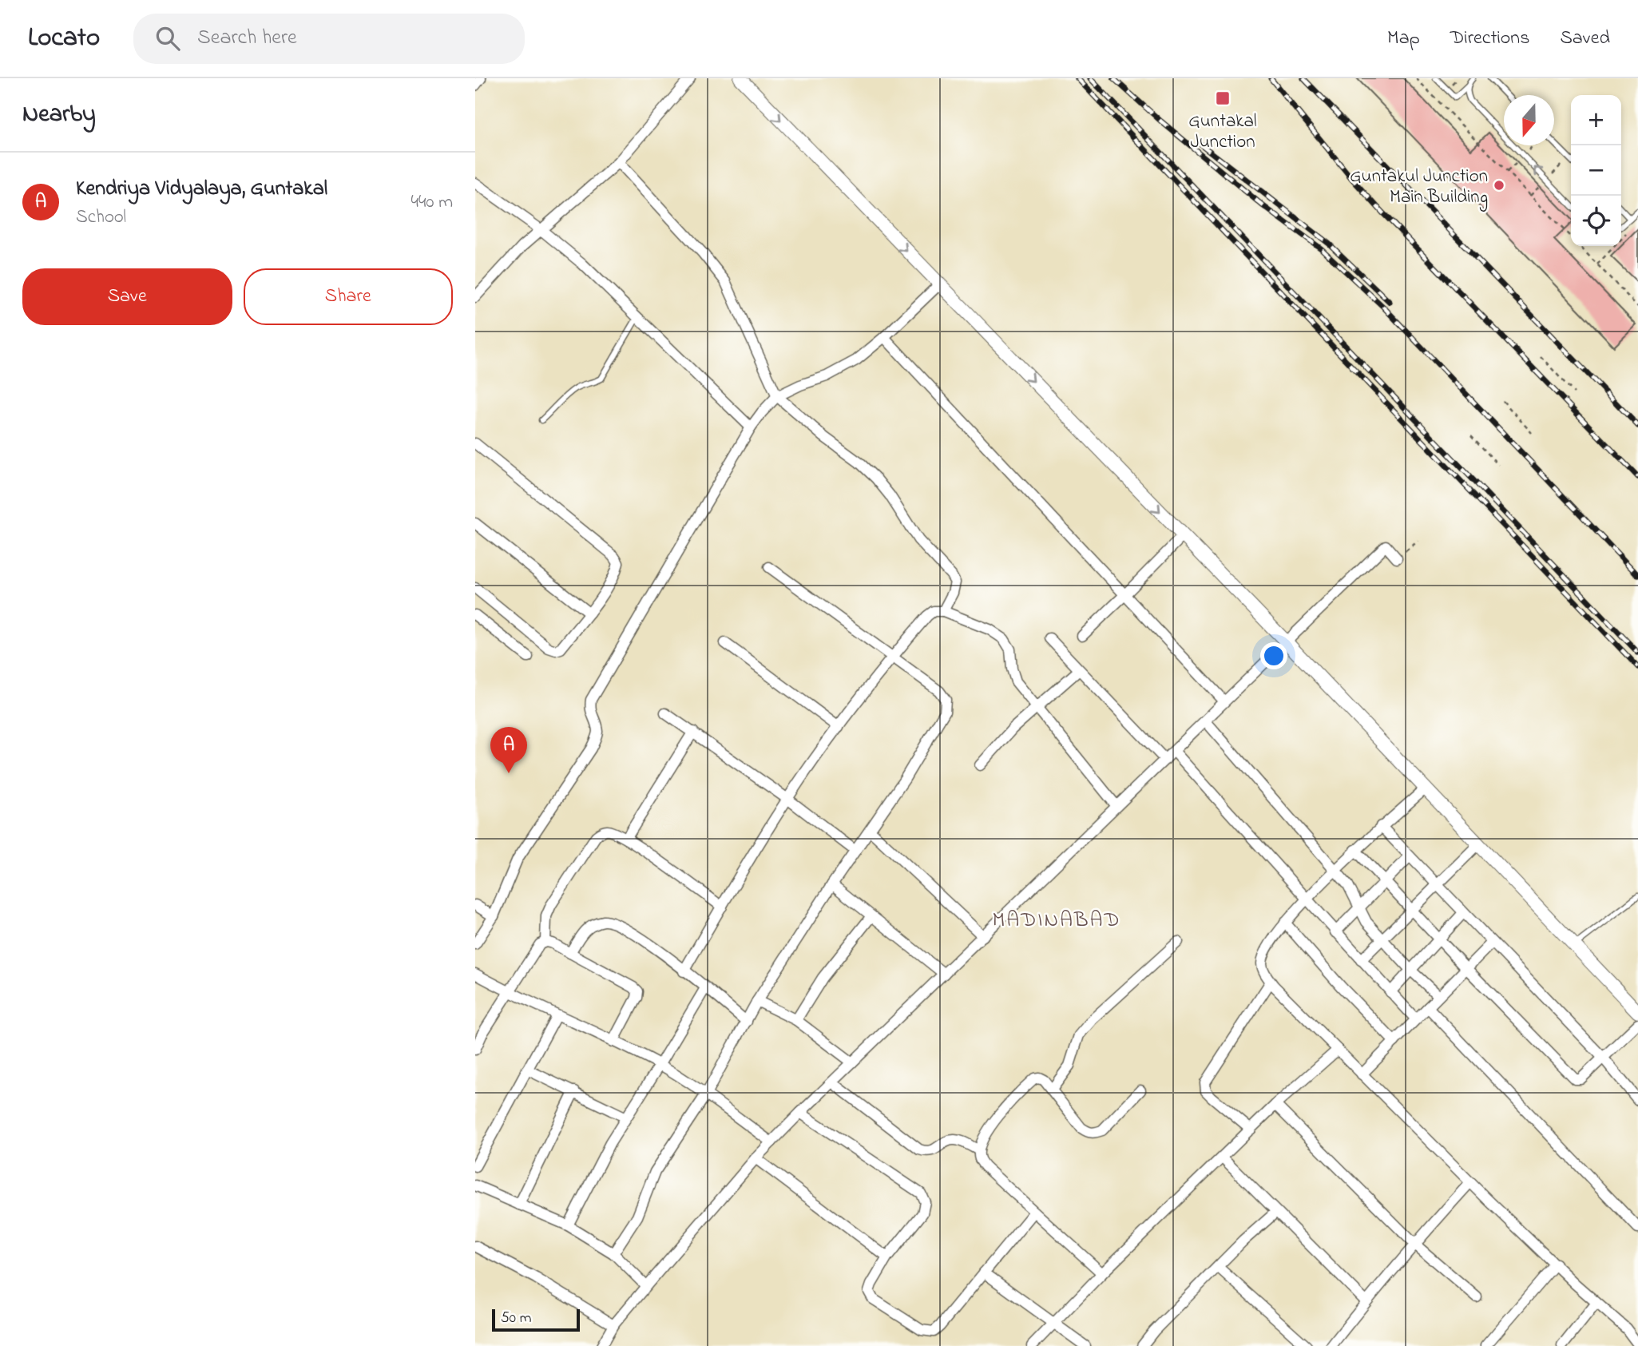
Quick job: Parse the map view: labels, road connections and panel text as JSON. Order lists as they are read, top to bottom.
{
  "districts": ["MADINABAD"],
  "places": {
    "transit": ["Guntakal Junction"],
    "other": ["Guntakul Junction Main Building"]
  },
  "scale_bar": "50 m",
  "north": "bottom",
  "page": {
    "header": "Locato",
    "search": "Search here",
    "nav": ["Map", "Directions", "Saved"],
    "heading": "Nearby",
    "map_buttons": ["+", "−"],
    "list": [
      {
        "mark": "A",
        "name": "Kendriya Vidyalaya, Guntakal",
        "note": "School",
        "value": "440 m"
      }
    ],
    "buttons": ["Save", "Share"],
    "pins": "A",
    "scale": "50 m"
  }
}
